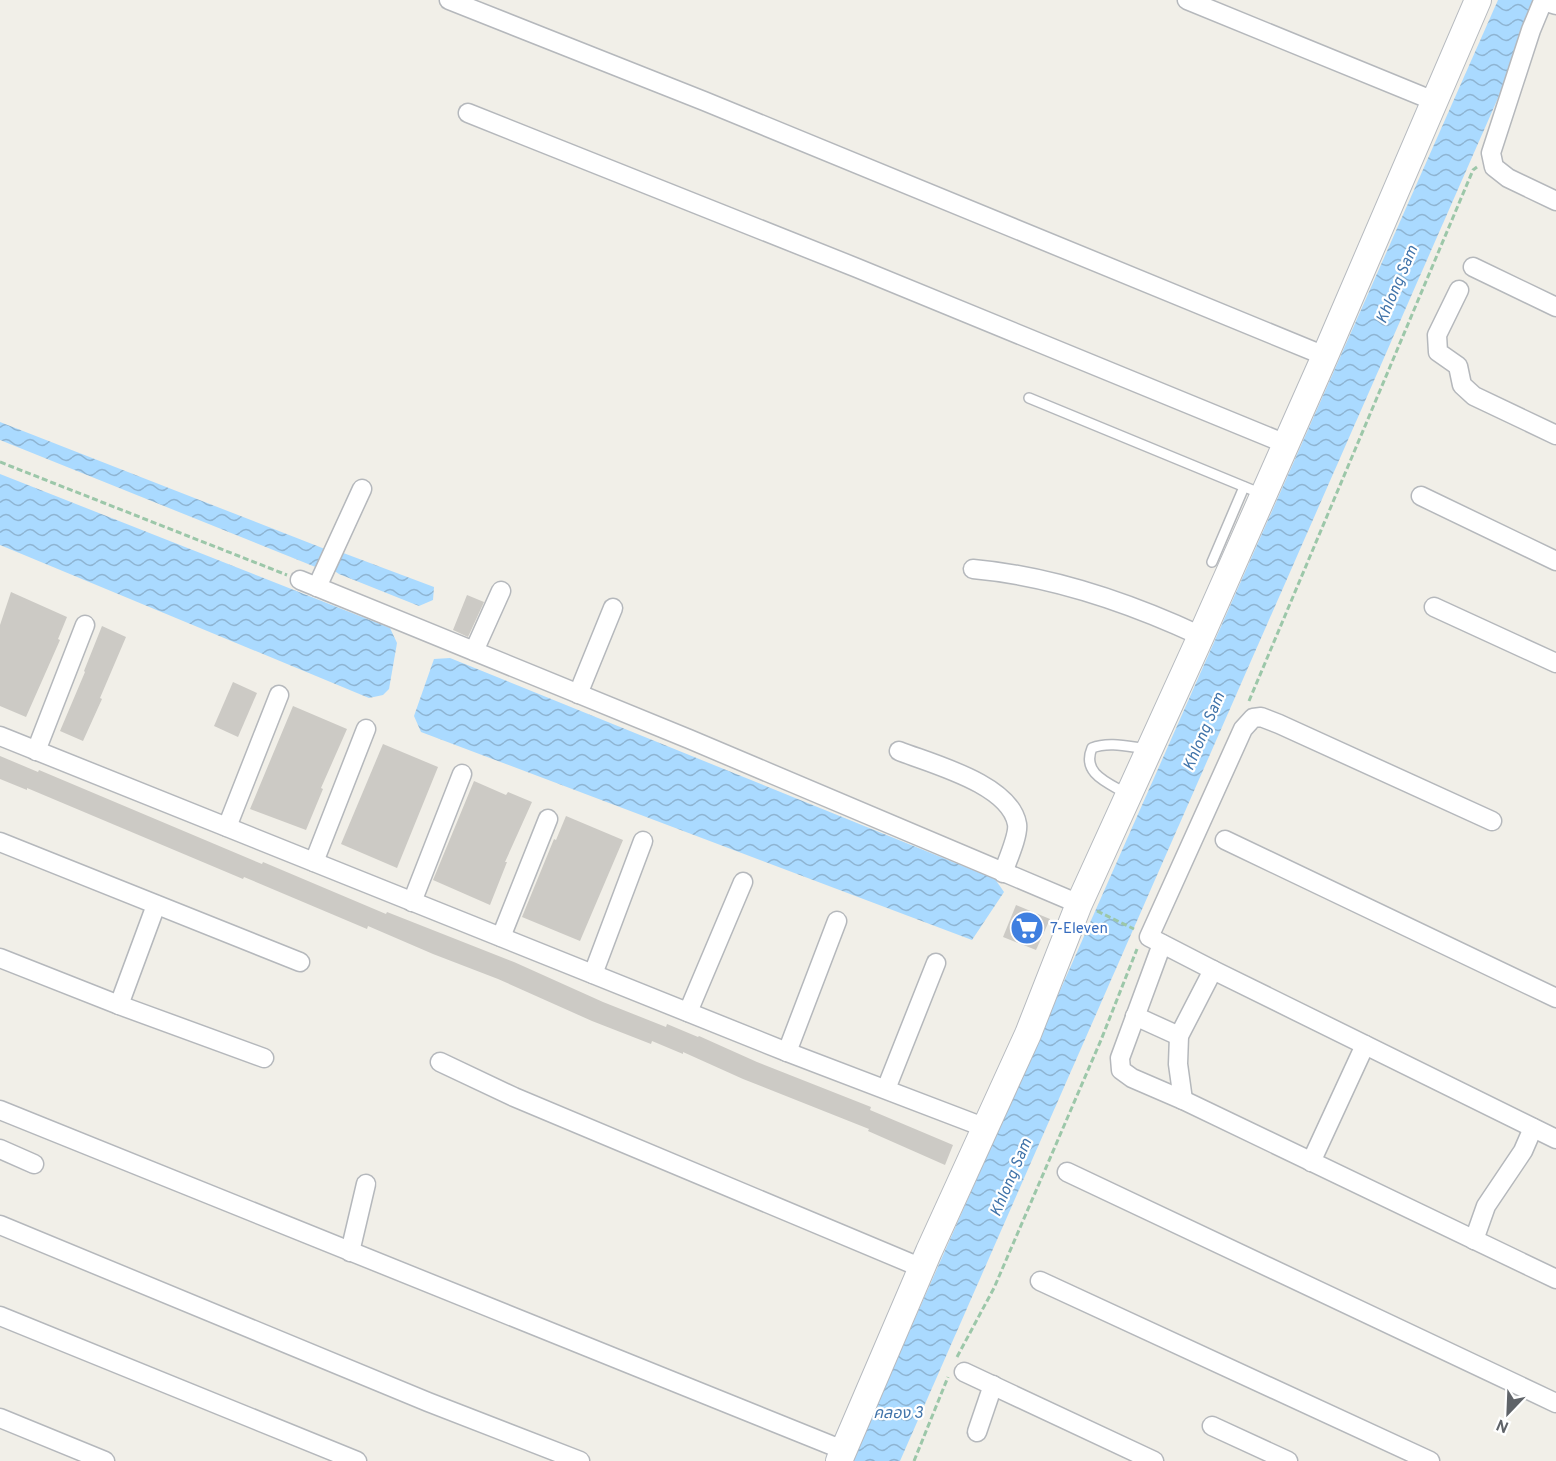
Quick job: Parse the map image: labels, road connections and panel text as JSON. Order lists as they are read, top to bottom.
{
  "water": ["Khlong Sam", "คลอง 3"],
  "places": {
    "supermarket": ["7-Eleven"]
  },
  "north": "bottom left"
}
